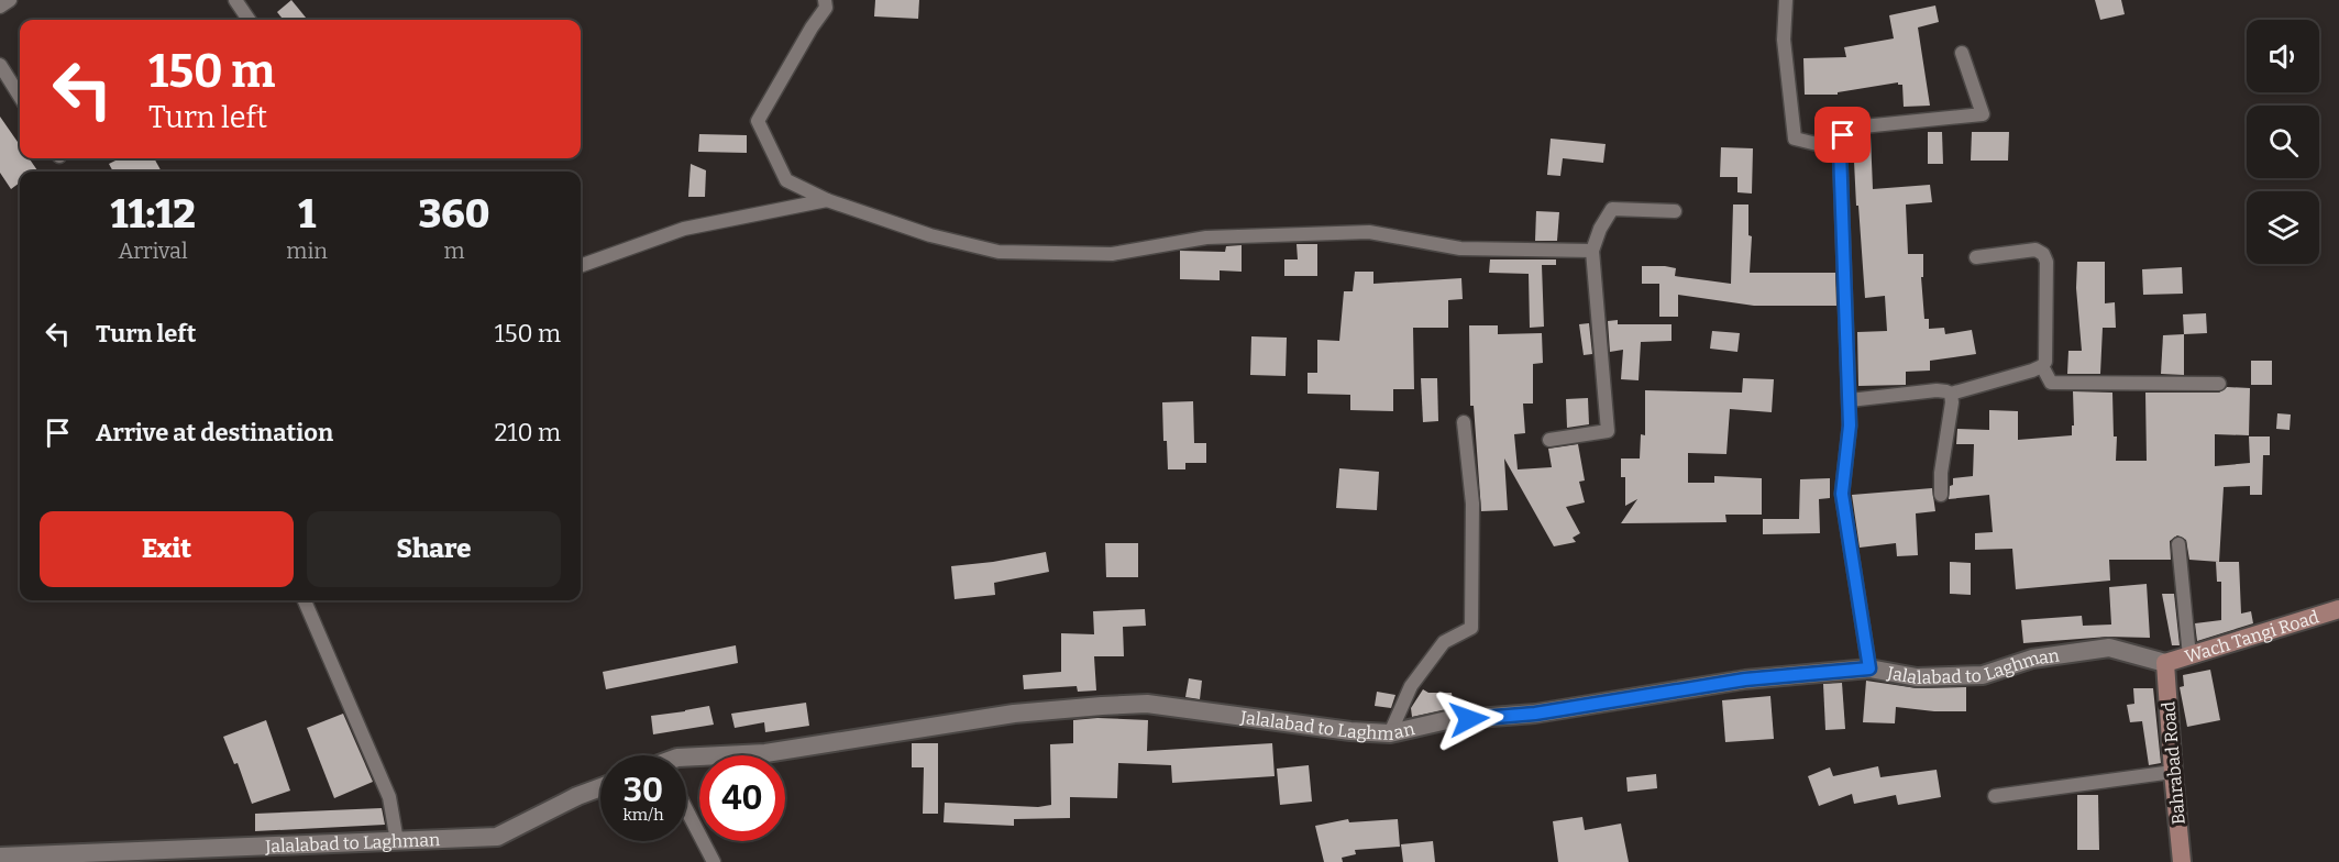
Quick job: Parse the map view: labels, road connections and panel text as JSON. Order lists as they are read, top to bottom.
{
  "streets": {
    "main road": ["Wach Tangi Road", "Bahrabad Road"],
    "street": ["Jalalabad to Laghman"]
  },
  "crossings": [
    ["Wach Tangi Road", "Jalalabad to Laghman"],
    ["Wach Tangi Road", "Bahrabad Road"],
    ["Jalalabad to Laghman", "Bahrabad Road"]
  ],
  "page": {
    "turn": ["150 m", "Turn left"],
    "eta": [
      "11:12",
      "Arrival",
      "1",
      "min",
      "360",
      "m"
    ],
    "list": [
      {
        "name": "Turn left",
        "value": "150 m"
      },
      {
        "name": "Arrive at destination",
        "value": "210 m"
      }
    ],
    "buttons": ["Exit", "Share"],
    "speed": "30 km/h",
    "limit": "40"
  }
}
